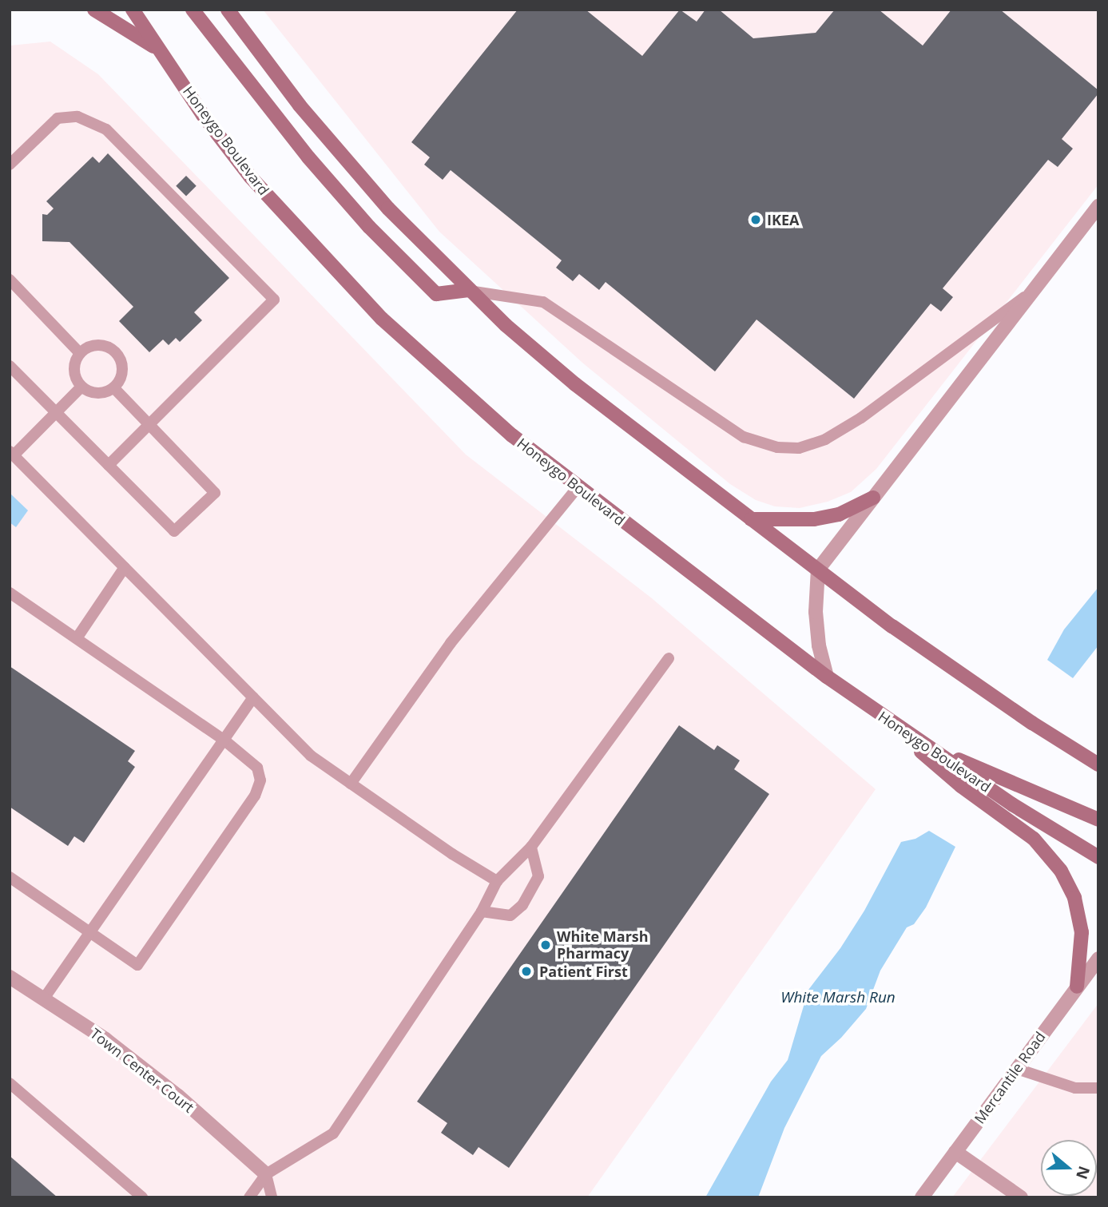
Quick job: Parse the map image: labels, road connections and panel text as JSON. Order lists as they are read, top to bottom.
{
  "streets": {
    "main road": ["Honeygo Boulevard"],
    "street": ["Town Center Court", "Mercantile Road"]
  },
  "water": ["White Marsh Run"],
  "places": ["IKEA", "White Marsh Pharmacy", "Patient First"],
  "north": "right"
}
